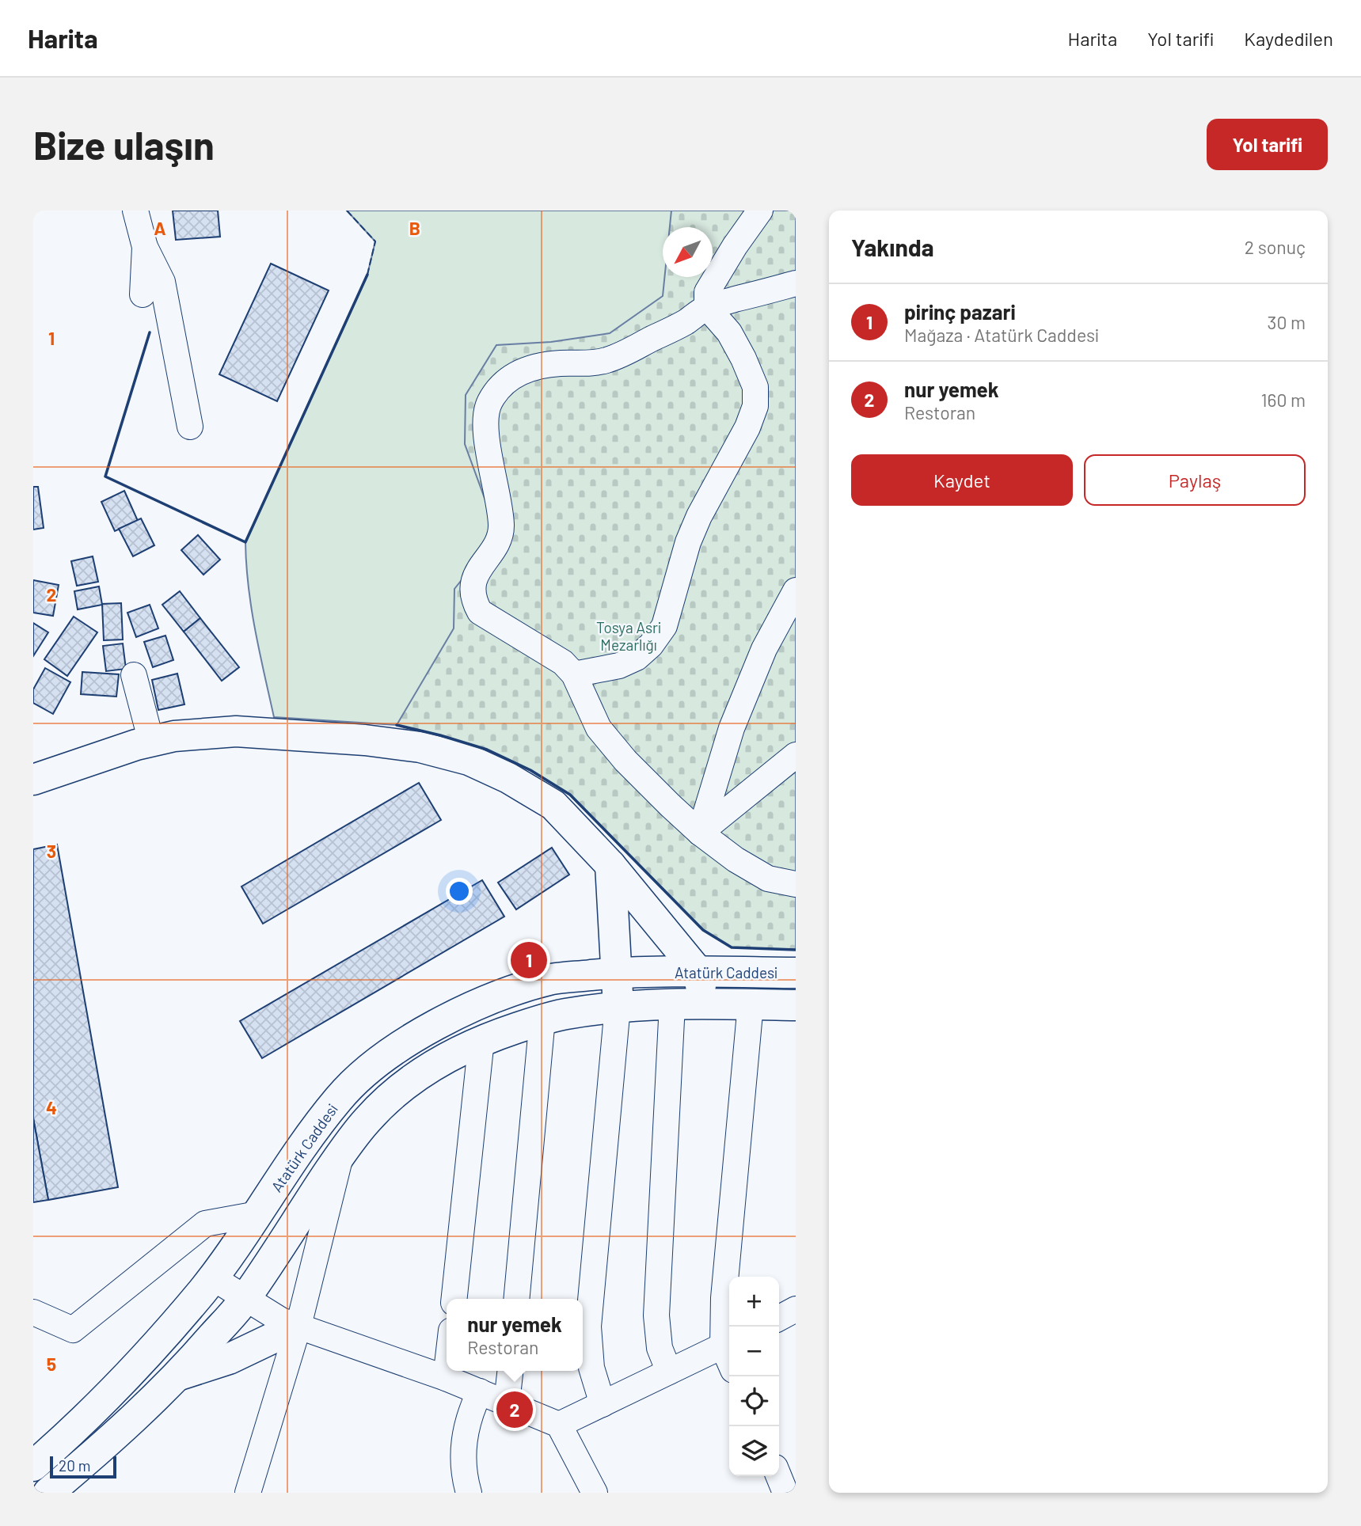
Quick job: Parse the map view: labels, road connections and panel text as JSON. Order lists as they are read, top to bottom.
{
  "streets": {
    "main road": ["Atatürk Caddesi"]
  },
  "parks": ["Tosya Asri Mezarlığı"],
  "scale_bar": "20 m",
  "north": "bottom left",
  "page": {
    "header": "Harita",
    "nav": ["Harita", "Yol tarifi", "Kaydedilen"],
    "buttons": [
      "Yol tarifi",
      ["Kaydet", "Paylaş"]
    ],
    "title": "Bize ulaşın",
    "heading": ["Yakında", "2 sonuç"],
    "list": [
      {
        "mark": "1",
        "name": "pirinç pazari",
        "note": "Mağaza · Atatürk Caddesi",
        "value": "30 m"
      },
      {
        "mark": "2",
        "name": "nur yemek",
        "note": "Restoran",
        "value": "160 m"
      }
    ],
    "pins": ["1", "2"],
    "map_buttons": ["+", "−"],
    "popup": ["nur yemek", "Restoran"],
    "scale": "20 m"
  },
  "grid": {
    "columns": ["A", "B"],
    "rows": [
      "1",
      "2",
      "3",
      "4",
      "5"
    ]
  }
}
